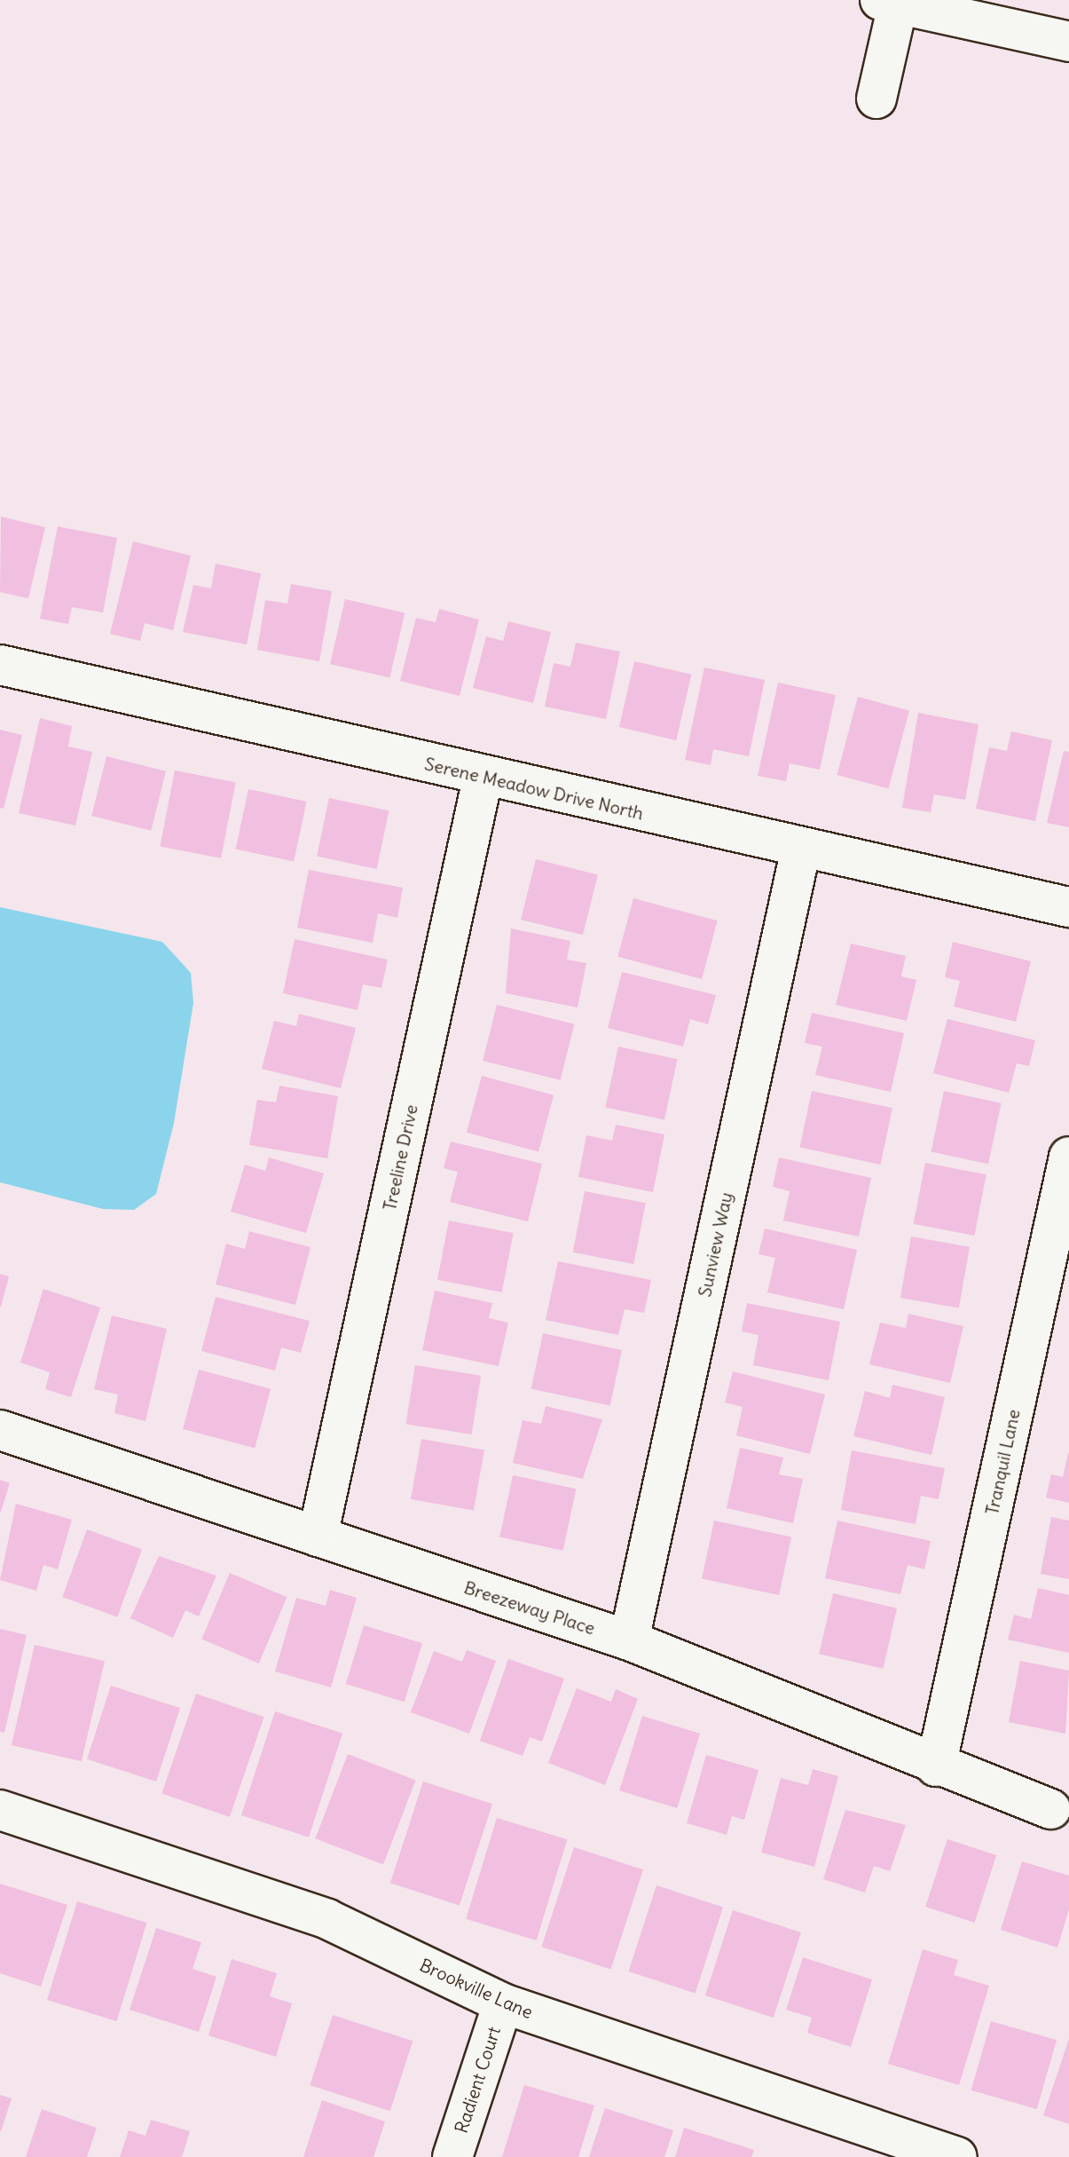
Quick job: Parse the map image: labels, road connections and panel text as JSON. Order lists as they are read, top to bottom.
{
  "streets": {
    "street": [
      "Serene Meadow Drive North",
      "Treeline Drive",
      "Sunview Way",
      "Tranquil Lane",
      "Breezeway Place",
      "Brookville Lane",
      "Radient Court"
    ]
  },
  "crossings": [
    ["Serene Meadow Drive North", "Treeline Drive"],
    ["Serene Meadow Drive North", "Sunview Way"],
    ["Treeline Drive", "Breezeway Place"],
    ["Sunview Way", "Breezeway Place"],
    ["Tranquil Lane", "Breezeway Place"],
    ["Brookville Lane", "Radient Court"]
  ]
}
